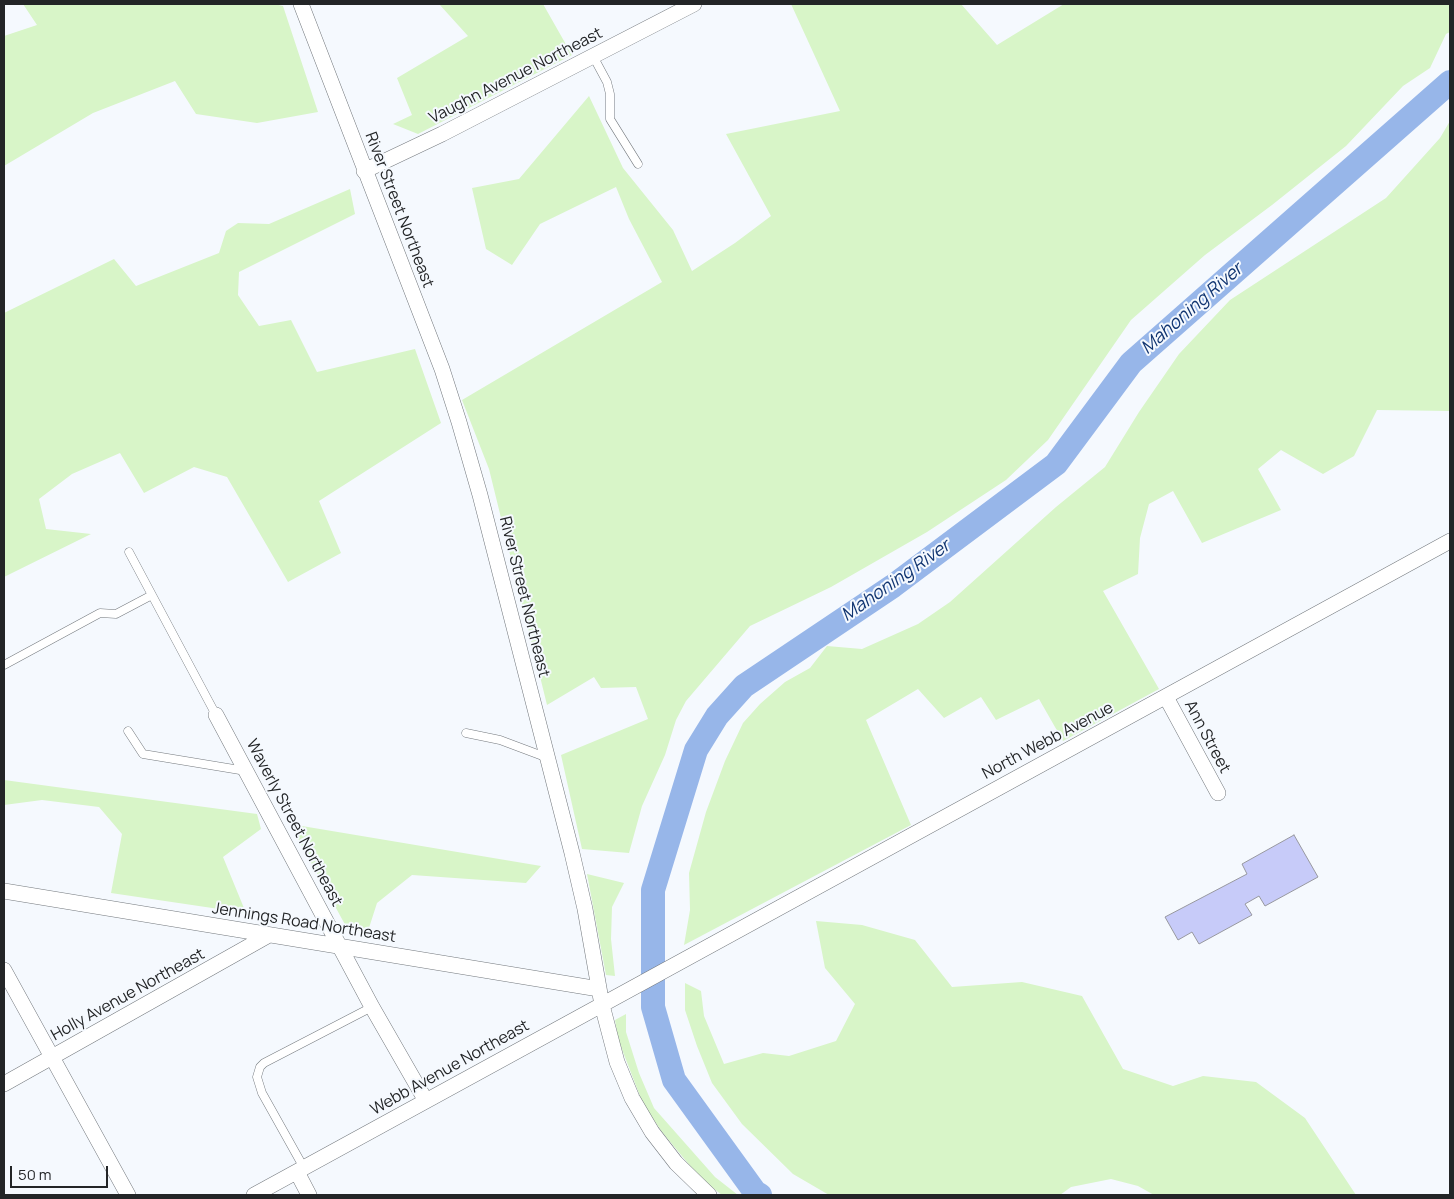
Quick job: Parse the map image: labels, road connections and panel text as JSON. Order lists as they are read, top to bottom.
{
  "streets": {
    "street": [
      "Vaughn Avenue Northeast",
      "River Street Northeast",
      "Ann Street",
      "North Webb Avenue",
      "Waverly Street Northeast",
      "Jennings Road Northeast",
      "Holly Avenue Northeast",
      "Webb Avenue Northeast"
    ]
  },
  "crossings": [
    ["Vaughn Avenue Northeast", "River Street Northeast"],
    ["River Street Northeast", "Jennings Road Northeast"],
    ["River Street Northeast", "Webb Avenue Northeast"],
    ["Ann Street", "North Webb Avenue"],
    ["North Webb Avenue", "Webb Avenue Northeast"],
    ["Waverly Street Northeast", "Jennings Road Northeast"],
    ["Waverly Street Northeast", "Webb Avenue Northeast"],
    ["Jennings Road Northeast", "Holly Avenue Northeast"]
  ],
  "water": ["Mahoning River"],
  "scale_bar": "50 m"
}
